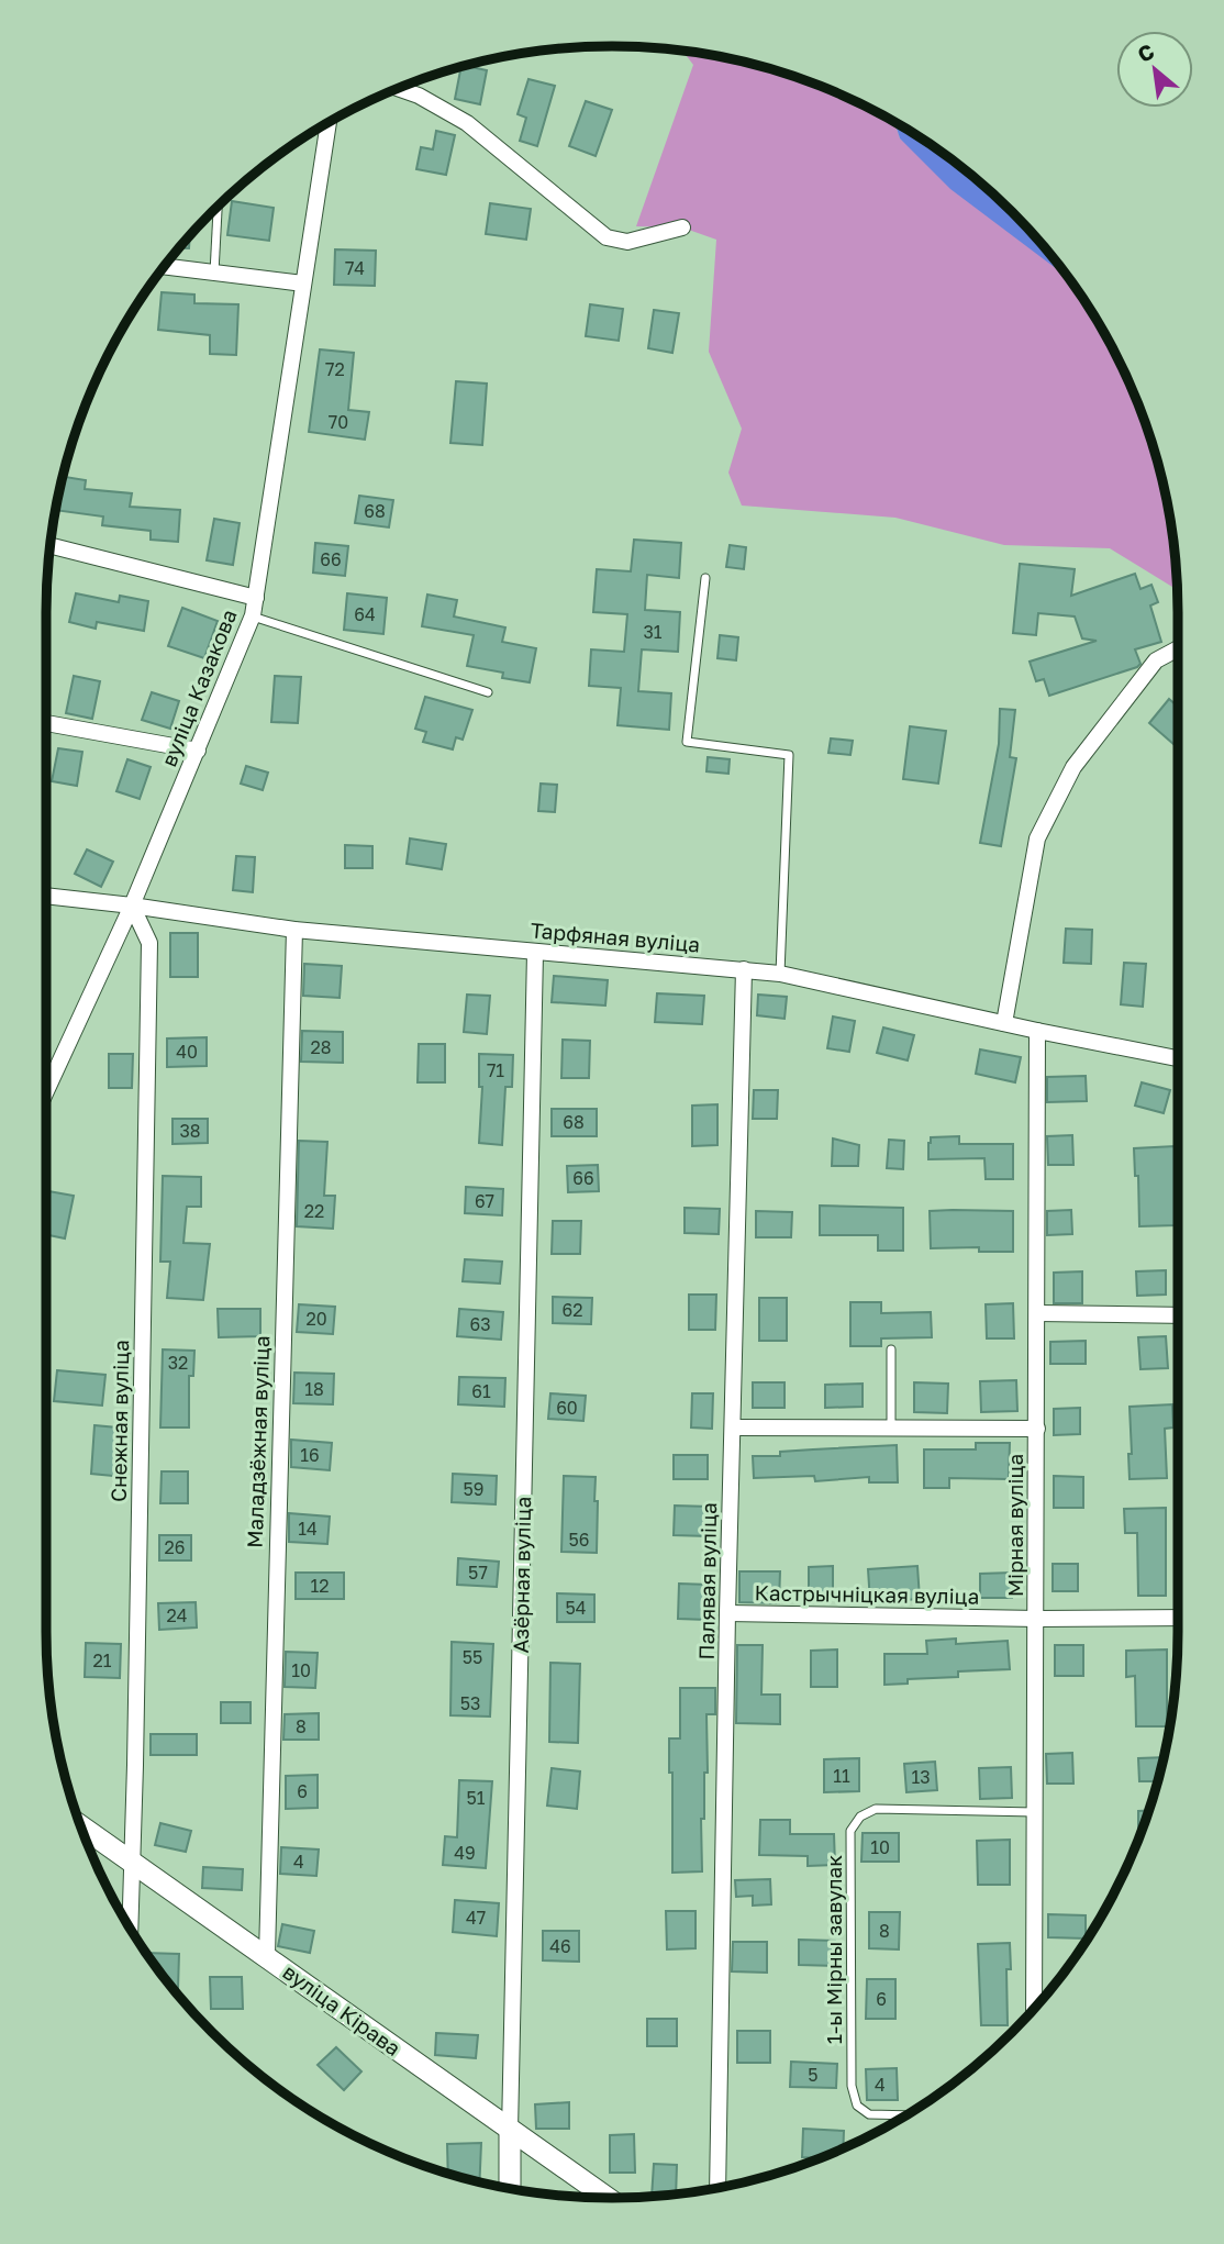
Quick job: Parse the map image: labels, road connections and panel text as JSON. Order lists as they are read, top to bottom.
{
  "streets": {
    "main road": ["Азёрная вуліца", "вуліца Кірава"],
    "street": [
      "вуліца Казакова",
      "Тарфяная вуліца",
      "Снежная вуліца",
      "Маладзёжная вуліца",
      "Мірная вуліца",
      "Палявая вуліца",
      "Кастрычніцкая вуліца"
    ],
    "lane": ["1-ы Мірны завулак"]
  },
  "crossings": [
    ["вуліца Казакова", "Тарфяная вуліца"],
    ["вуліца Казакова", "Снежная вуліца"],
    ["Тарфяная вуліца", "Снежная вуліца"],
    ["Тарфяная вуліца", "Маладзёжная вуліца"],
    ["Тарфяная вуліца", "Мірная вуліца"],
    ["Тарфяная вуліца", "Азёрная вуліца"],
    ["Тарфяная вуліца", "Палявая вуліца"],
    ["Снежная вуліца", "вуліца Кірава"],
    ["Маладзёжная вуліца", "вуліца Кірава"],
    ["Мірная вуліца", "Кастрычніцкая вуліца"],
    ["Мірная вуліца", "1-ы Мірны завулак"],
    ["Азёрная вуліца", "вуліца Кірава"],
    ["Палявая вуліца", "Кастрычніцкая вуліца"]
  ],
  "house_numbers": [
    "74",
    "72",
    "70",
    "68",
    "66",
    "64",
    "31",
    "28",
    "40",
    "71",
    "68",
    "38",
    "66",
    "67",
    "22",
    "62",
    "20",
    "63",
    "32",
    "18",
    "61",
    "60",
    "16",
    "59",
    "14",
    "56",
    "26",
    "57",
    "12",
    "54",
    "24",
    "55",
    "21",
    "10",
    "53",
    "8",
    "11",
    "13",
    "6",
    "51",
    "10",
    "49",
    "4",
    "47",
    "8",
    "46",
    "6",
    "5",
    "4"
  ],
  "north": "top left"
}
